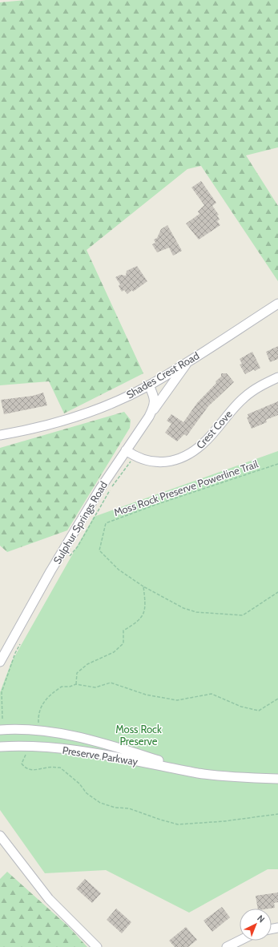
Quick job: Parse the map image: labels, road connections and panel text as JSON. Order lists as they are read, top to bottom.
{
  "streets": {
    "street": [
      "Shades Crest Road",
      "Crest Cove",
      "Sulphur Springs Road",
      "Preserve Parkway"
    ],
    "path": ["Moss Rock Preserve Powerline Trail"]
  },
  "crossings": [
    ["Shades Crest Road", "Sulphur Springs Road"],
    ["Crest Cove", "Sulphur Springs Road"]
  ],
  "parks": ["Moss Rock Preserve"],
  "north": "top right"
}
